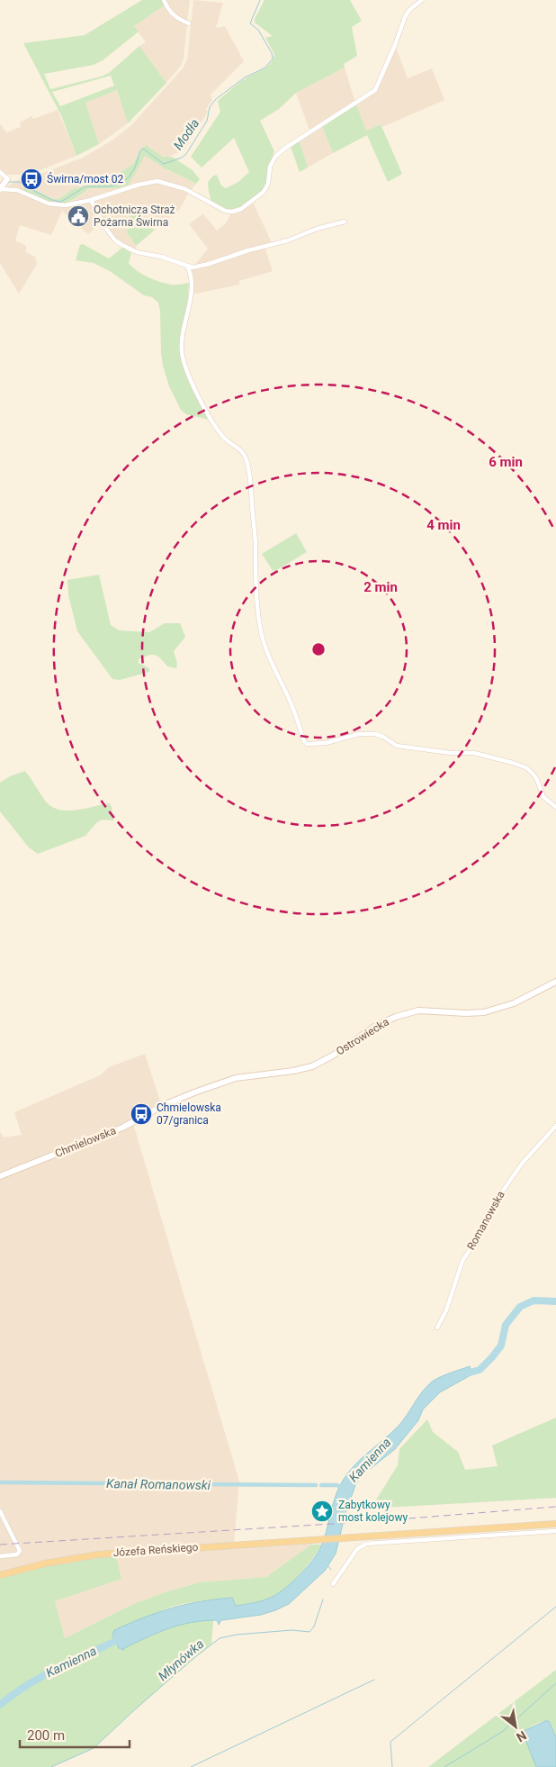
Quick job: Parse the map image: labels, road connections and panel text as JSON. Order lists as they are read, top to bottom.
{
  "streets": {
    "main road": ["Józefa Reńskiego"],
    "street": ["Ostrowiecka", "Chmielowska", "Romanowska"]
  },
  "crossings": [
    ["Ostrowiecka", "Chmielowska"]
  ],
  "water": [
    "Modła",
    "Kamienna",
    "Kanał Romanowski",
    "Młynówka"
  ],
  "places": {
    "bus stop": ["Świrna/most 02", "Chmielowska 07/granica"],
    "public building": ["Ochotnicza Straż Pożarna Świrna"],
    "place": ["Zabytkowy most kolejowy"]
  },
  "scale_bar": "200 m",
  "north": "bottom right",
  "rings": ["6 min", "4 min", "2 min"]
}
